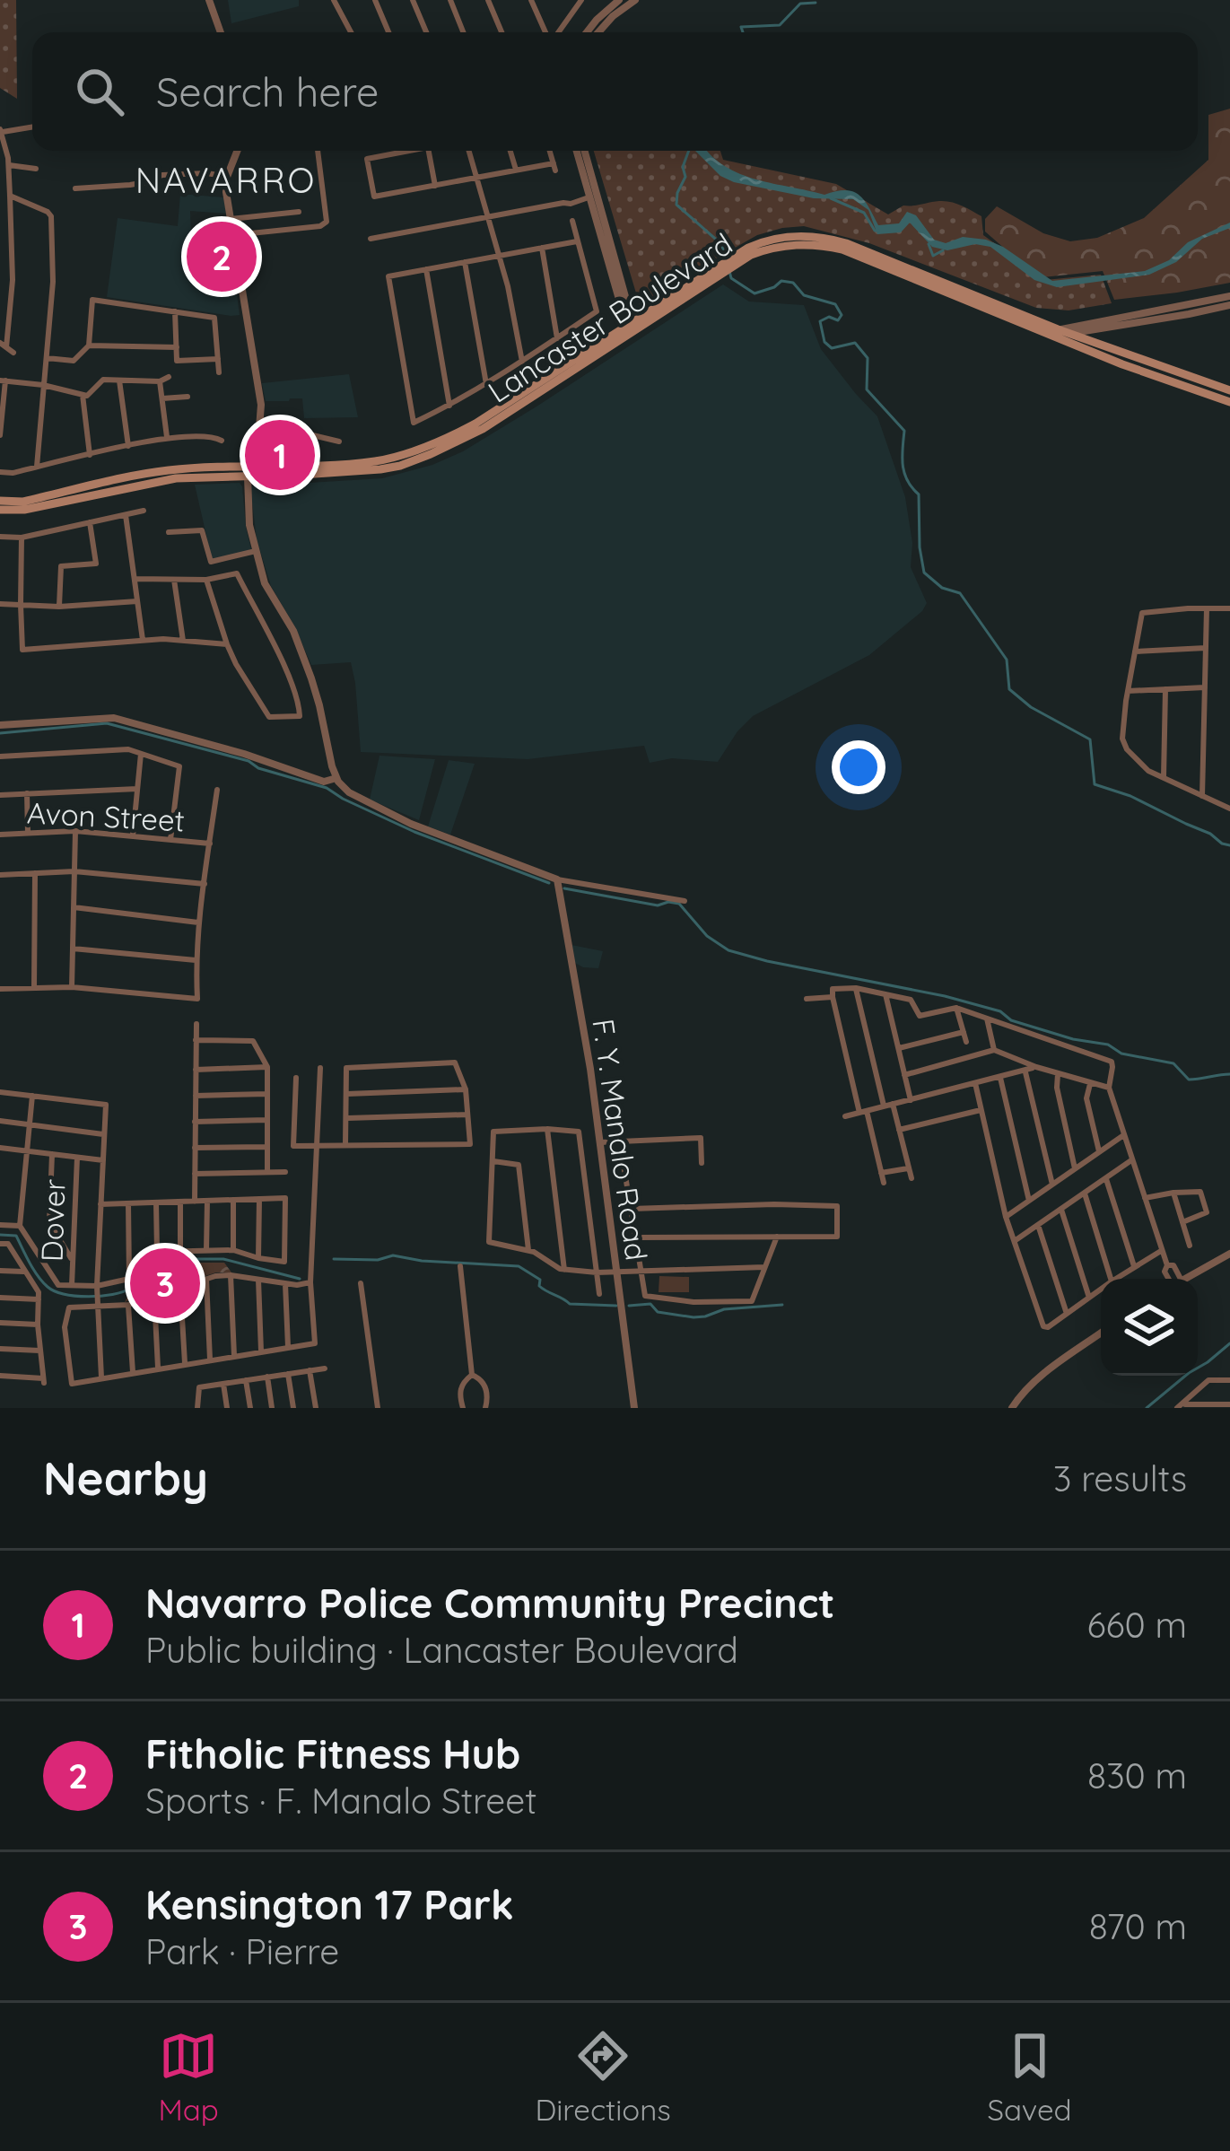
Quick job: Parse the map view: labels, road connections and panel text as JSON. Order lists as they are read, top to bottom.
{
  "streets": {
    "main road": ["Lancaster Boulevard"],
    "street": ["Avon Street", "F. Y. Manalo Road", "Dover"]
  },
  "districts": ["NAVARRO"],
  "page": {
    "search": "Search here",
    "pins": ["2", "1", "3"],
    "heading": ["Nearby", "3 results"],
    "list": [
      {
        "mark": "1",
        "name": "Navarro Police Community Precinct",
        "note": "Public building · Lancaster Boulevard",
        "value": "660 m"
      },
      {
        "mark": "2",
        "name": "Fitholic Fitness Hub",
        "note": "Sports · F. Manalo Street",
        "value": "830 m"
      },
      {
        "mark": "3",
        "name": "Kensington 17 Park",
        "note": "Park · Pierre",
        "value": "870 m"
      }
    ],
    "nav": ["Map", "Directions", "Saved"]
  }
}
